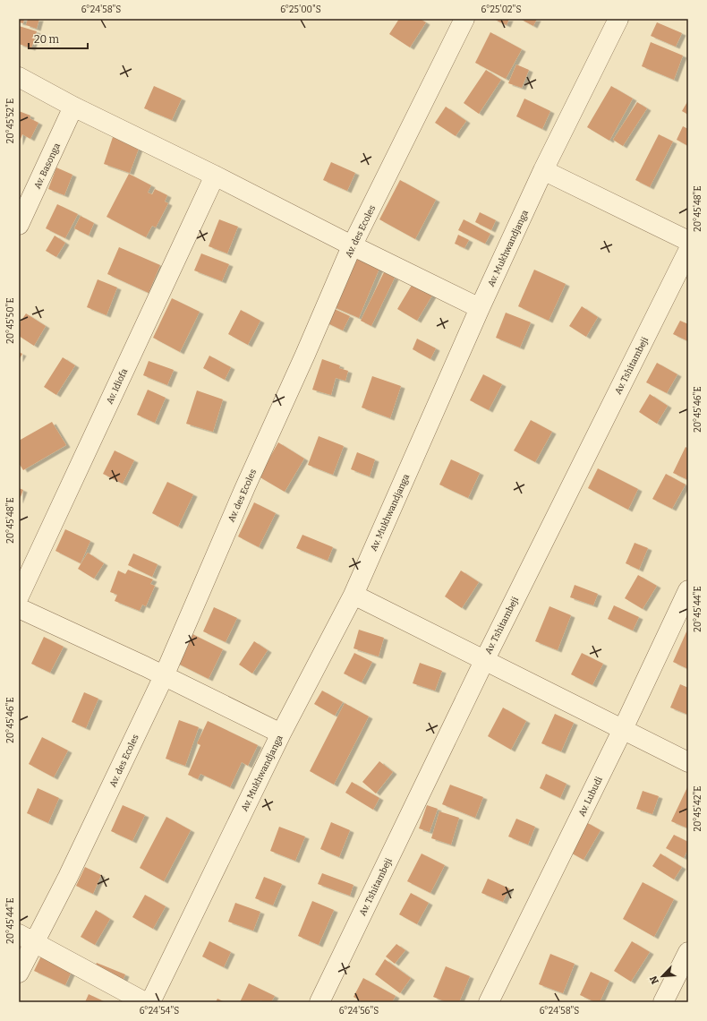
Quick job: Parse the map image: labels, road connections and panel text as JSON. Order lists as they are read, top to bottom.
{
  "streets": {
    "street": [
      "Av. Basonga",
      "Av. des Ecoles",
      "Av. Mukhwandjanga",
      "Av. Tshitambeji",
      "Av. Idiofa",
      "Av. Lubudi"
    ]
  },
  "scale_bar": "20 m",
  "north": "bottom left",
  "coordinates": [
    "6°24'58\"S",
    "6°25'00\"S",
    "6°25'02\"S",
    "20°45'52\"E",
    "20°45'48\"E",
    "20°45'50\"E",
    "20°45'46\"E",
    "20°45'44\"E",
    "20°45'42\"E",
    "6°24'54\"S",
    "6°24'56\"S"
  ]
}
